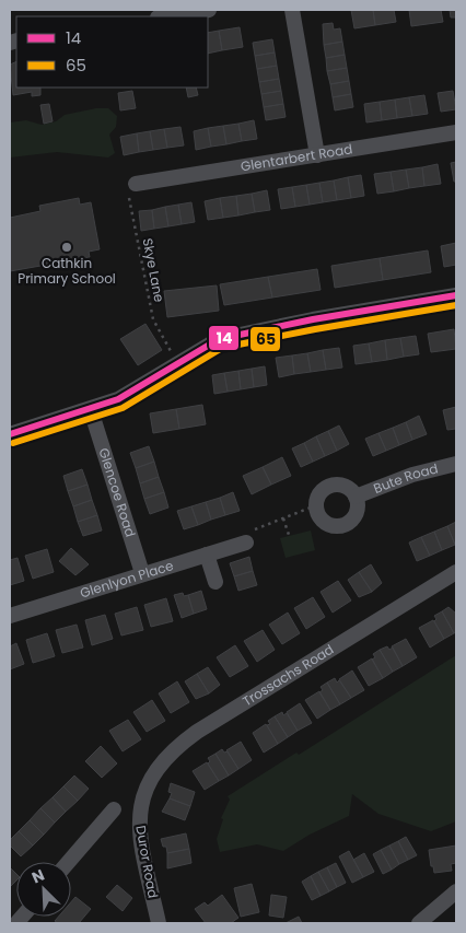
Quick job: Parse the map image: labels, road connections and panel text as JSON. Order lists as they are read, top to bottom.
{
  "streets": {
    "street": [
      "Glentarbert Road",
      "Bute Road",
      "Glencoe Road",
      "Glenlyon Place",
      "Trossachs Road",
      "Duror Road"
    ],
    "path": ["Skye Lane"]
  },
  "crossings": [
    ["Glentarbert Road", "Skye Lane"],
    ["Glencoe Road", "Glenlyon Place"],
    ["Trossachs Road", "Duror Road"]
  ],
  "places": ["Cathkin Primary School"],
  "lines": ["transit line 14", "transit line 65"],
  "legend": ["14", "65"],
  "north": "top left"
}
